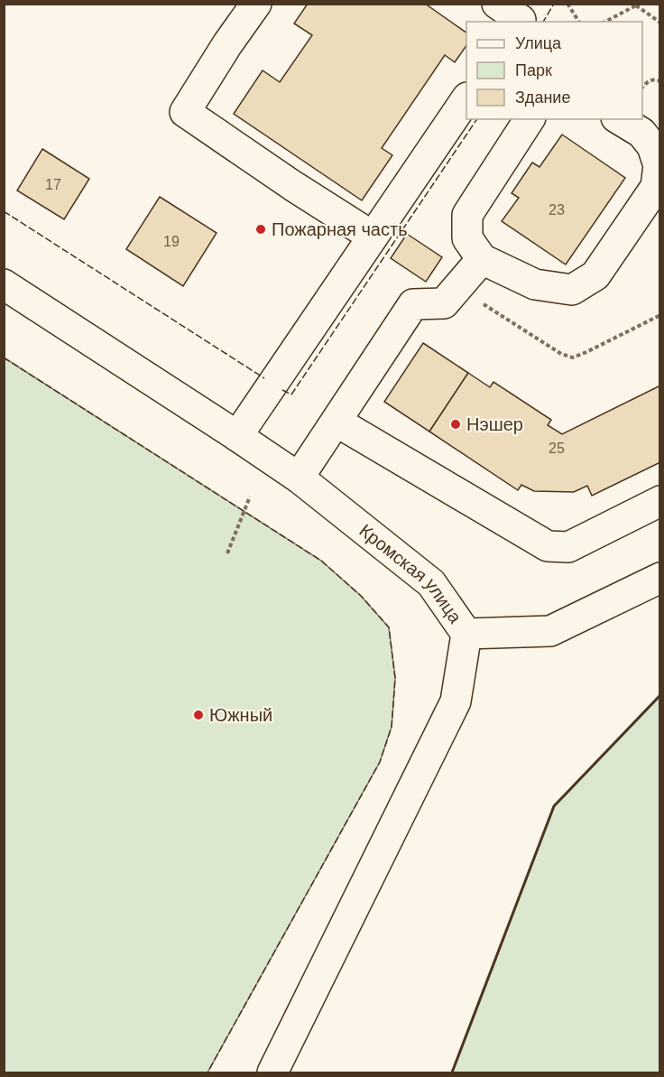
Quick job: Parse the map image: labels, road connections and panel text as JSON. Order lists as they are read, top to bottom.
{
  "streets": {
    "street": ["Кромская улица"]
  },
  "places": ["Пожарная часть", "Нэшер", "Южный"],
  "house_numbers": [
    "17",
    "23",
    "19",
    "25"
  ],
  "legend": ["Улица", "Парк", "Здание"]
}
